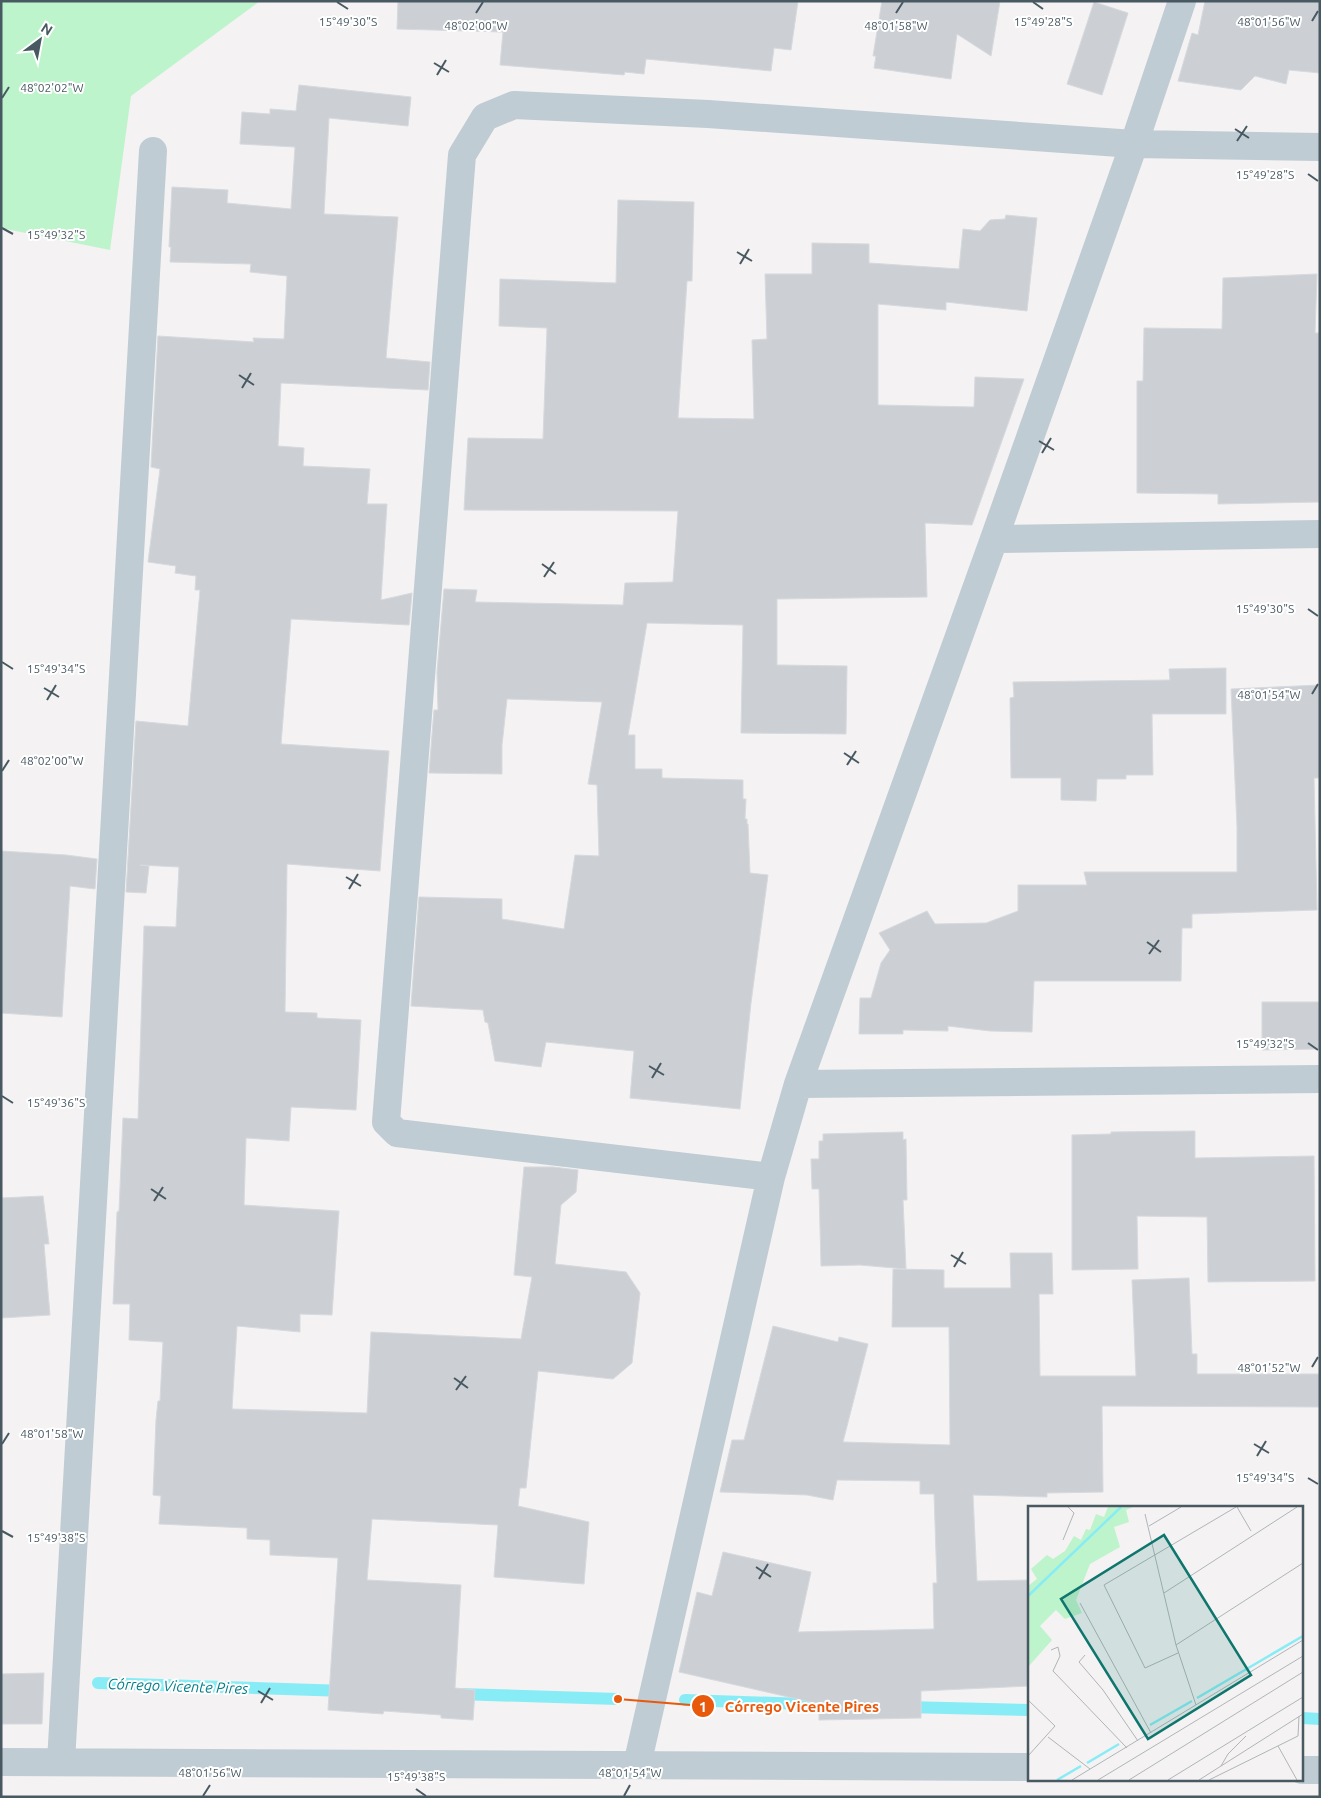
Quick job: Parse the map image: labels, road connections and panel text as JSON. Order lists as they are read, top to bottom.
{
  "water": ["Córrego Vicente Pires"],
  "places": ["Córrego Vicente Pires"],
  "north": "top right",
  "coordinates": [
    "48°01'56\"W",
    "15°49'30\"S",
    "15°49'28\"S",
    "48°02'00\"W",
    "48°01'58\"W",
    "48°02'02\"W",
    "15°49'32\"S",
    "15°49'34\"S",
    "48°01'54\"W",
    "15°49'36\"S",
    "48°01'52\"W",
    "15°49'38\"S"
  ]
}
